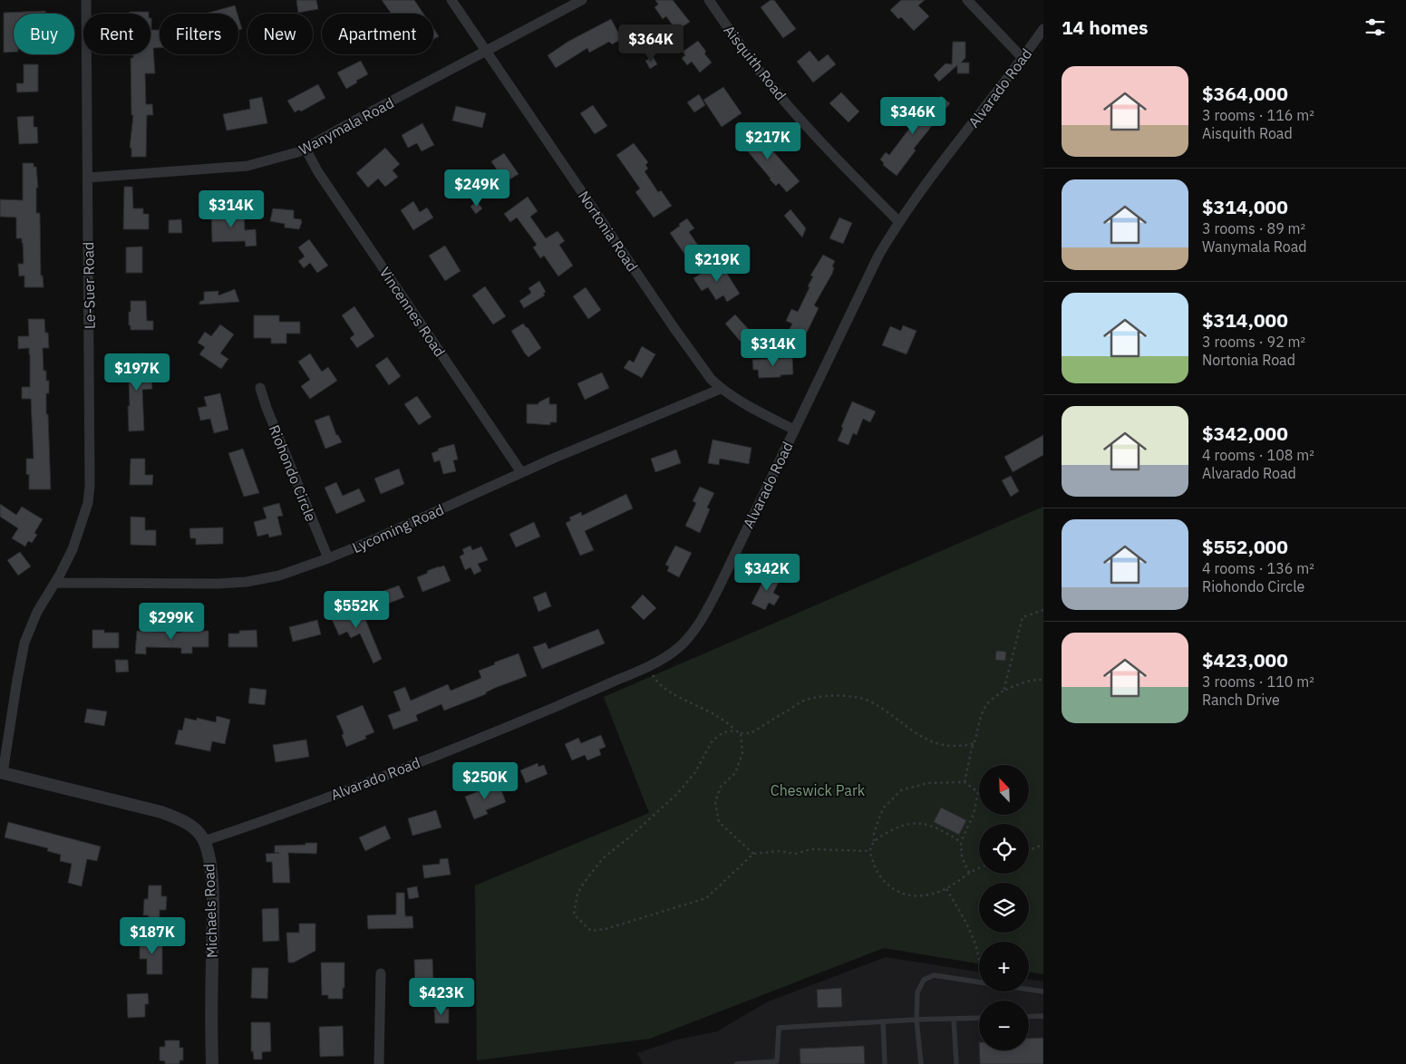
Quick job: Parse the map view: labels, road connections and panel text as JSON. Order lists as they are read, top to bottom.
{
  "streets": {
    "street": [
      "Aisquith Road",
      "Alvarado Road",
      "Wanymala Road",
      "Nortonia Road",
      "Le-Suer Road",
      "Vincennes Road",
      "Riohondo Circle",
      "Lycoming Road",
      "Michaels Road"
    ]
  },
  "crossings": [
    ["Aisquith Road", "Alvarado Road"],
    ["Alvarado Road", "Nortonia Road"],
    ["Alvarado Road", "Michaels Road"],
    ["Wanymala Road", "Nortonia Road"],
    ["Wanymala Road", "Le-Suer Road"],
    ["Wanymala Road", "Vincennes Road"],
    ["Nortonia Road", "Lycoming Road"],
    ["Le-Suer Road", "Lycoming Road"],
    ["Le-Suer Road", "Michaels Road"],
    ["Vincennes Road", "Lycoming Road"],
    ["Riohondo Circle", "Lycoming Road"]
  ],
  "parks": ["Cheswick Park"],
  "north": "top left",
  "page": {
    "heading": "14 homes",
    "chip": [
      "Buy",
      "Rent",
      "Filters",
      "New",
      "Apartment"
    ],
    "price": [
      "$364K",
      "$346K",
      "$217K",
      "$249K",
      "$314K",
      "$219K",
      "$314K",
      "$197K",
      "$342K",
      "$552K",
      "$299K",
      "$250K",
      "$187K",
      "$423K"
    ],
    "list": [
      {
        "name": "$364,000",
        "note": "3 rooms · 116 m² · Aisquith Road"
      },
      {
        "name": "$314,000",
        "note": "3 rooms · 89 m² · Wanymala Road"
      },
      {
        "name": "$314,000",
        "note": "3 rooms · 92 m² · Nortonia Road"
      },
      {
        "name": "$342,000",
        "note": "4 rooms · 108 m² · Alvarado Road"
      },
      {
        "name": "$552,000",
        "note": "4 rooms · 136 m² · Riohondo Circle"
      },
      {
        "name": "$423,000",
        "note": "3 rooms · 110 m² · Ranch Drive"
      }
    ],
    "map_buttons": ["+", "−"]
  }
}
